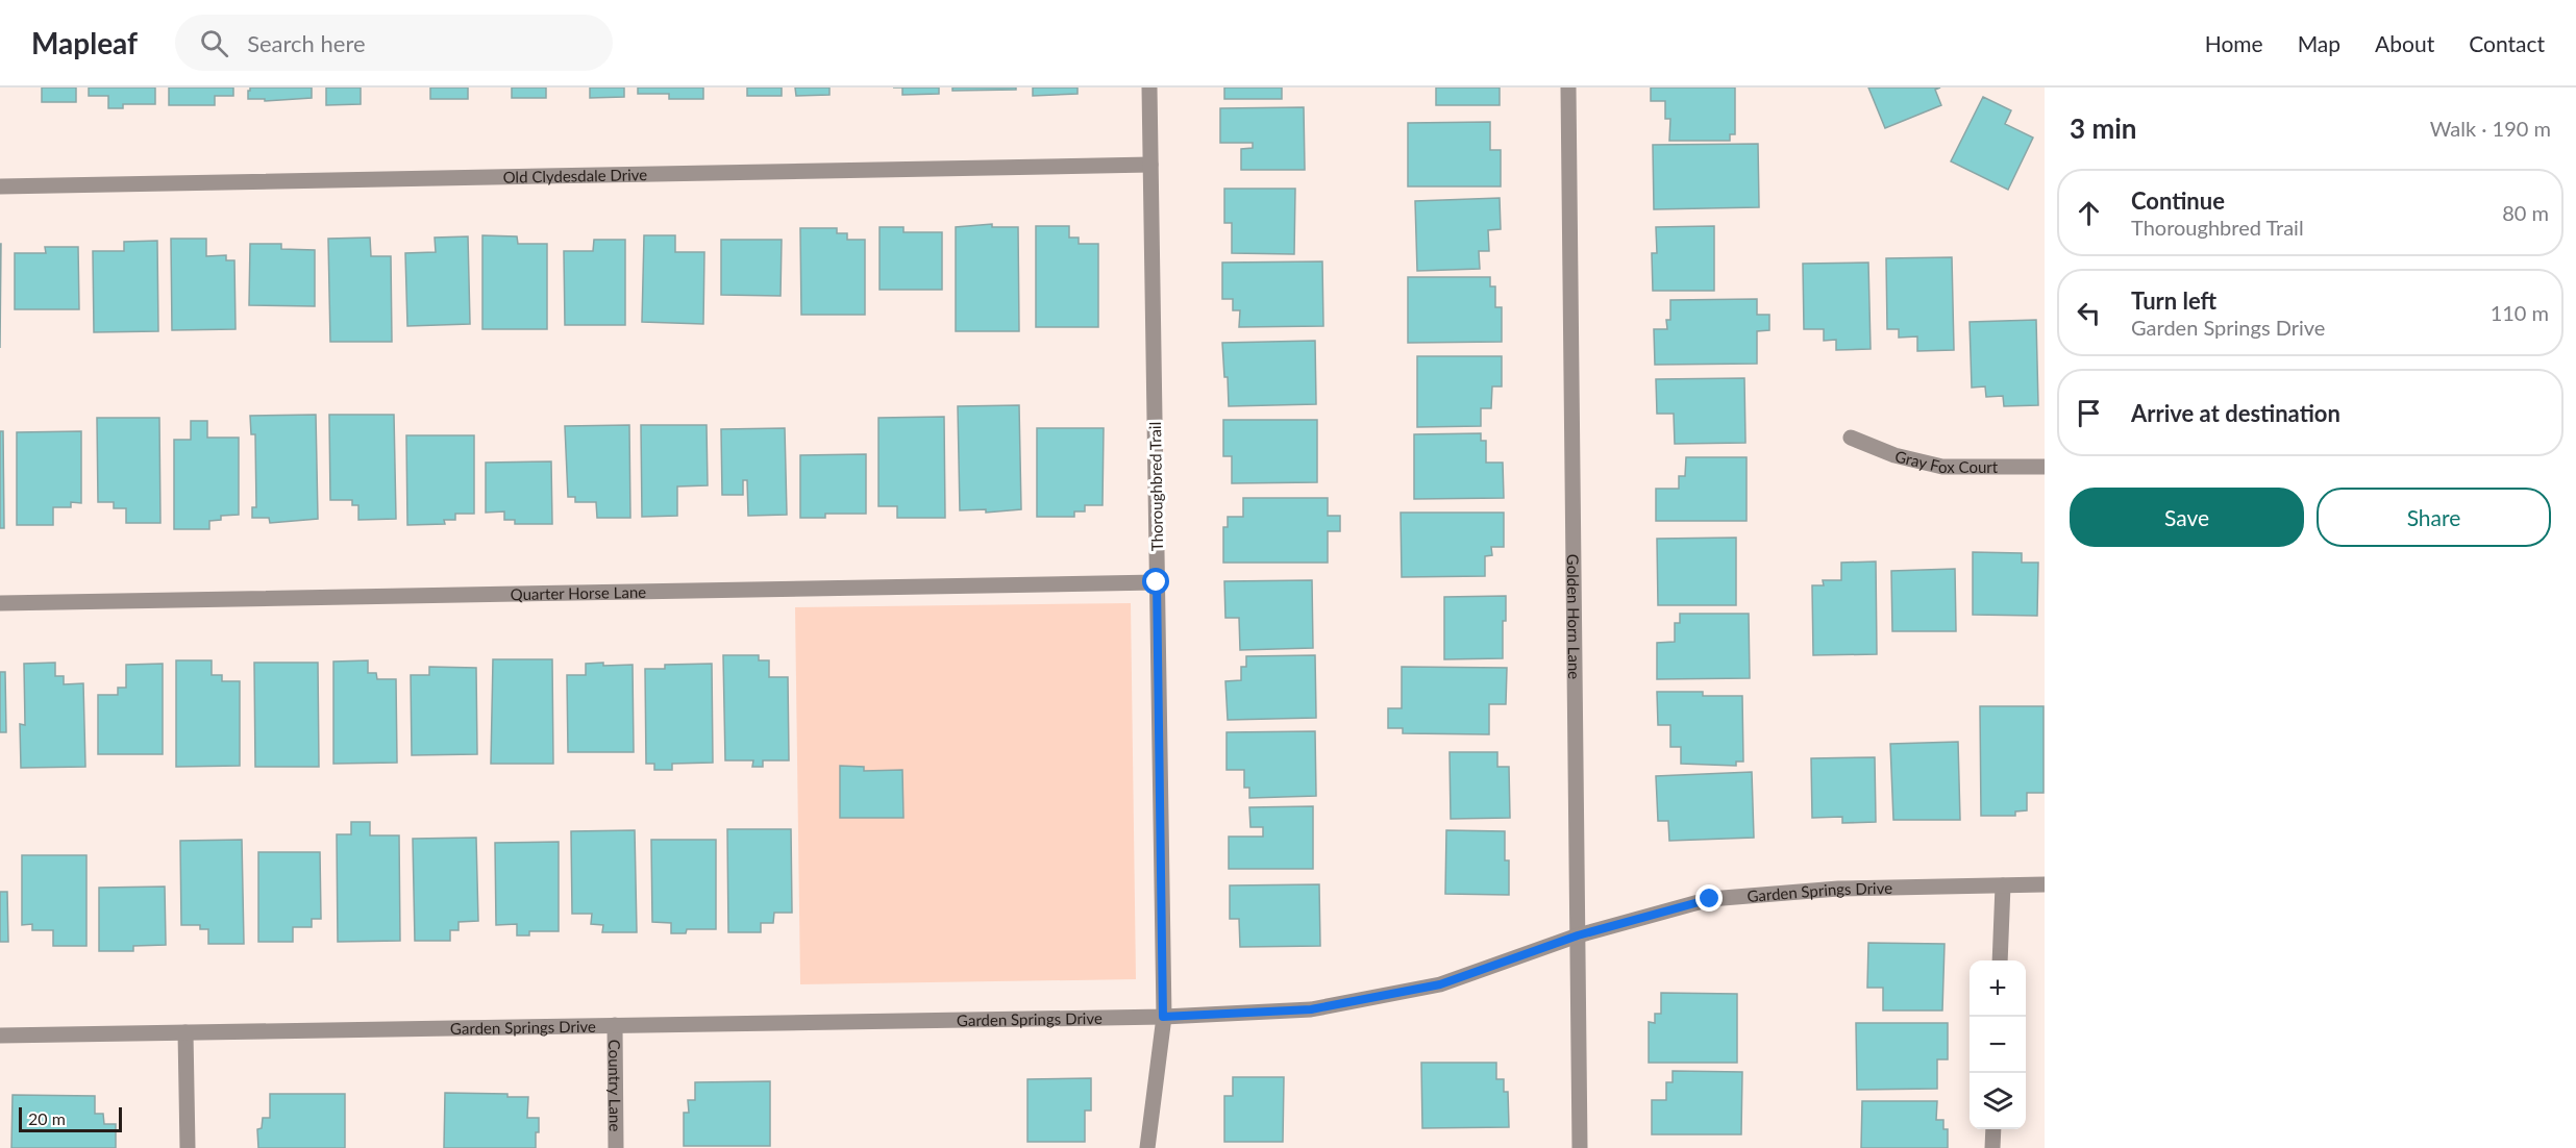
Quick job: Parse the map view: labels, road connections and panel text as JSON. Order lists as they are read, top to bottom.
{
  "streets": {
    "street": [
      "Old Clydesdale Drive",
      "Gray Fox Court",
      "Thoroughbred Trail",
      "Quarter Horse Lane",
      "Golden Horn Lane",
      "Garden Springs Drive",
      "Country Lane"
    ]
  },
  "crossings": [
    ["Old Clydesdale Drive", "Thoroughbred Trail"],
    ["Thoroughbred Trail", "Quarter Horse Lane"],
    ["Thoroughbred Trail", "Garden Springs Drive"],
    ["Golden Horn Lane", "Garden Springs Drive"],
    ["Garden Springs Drive", "Country Lane"]
  ],
  "scale_bar": "20 m",
  "page": {
    "header": "Mapleaf",
    "search": "Search here",
    "nav": [
      "Home",
      "Map",
      "About",
      "Contact"
    ],
    "heading": ["3 min", "Walk · 190 m"],
    "list": [
      ["Continue", "Thoroughbred Trail", "80 m"],
      ["Turn left", "Garden Springs Drive", "110 m"],
      "Arrive at destination"
    ],
    "buttons": ["Save", "Share"],
    "map_buttons": ["+", "−"],
    "scale": "20 m"
  }
}
